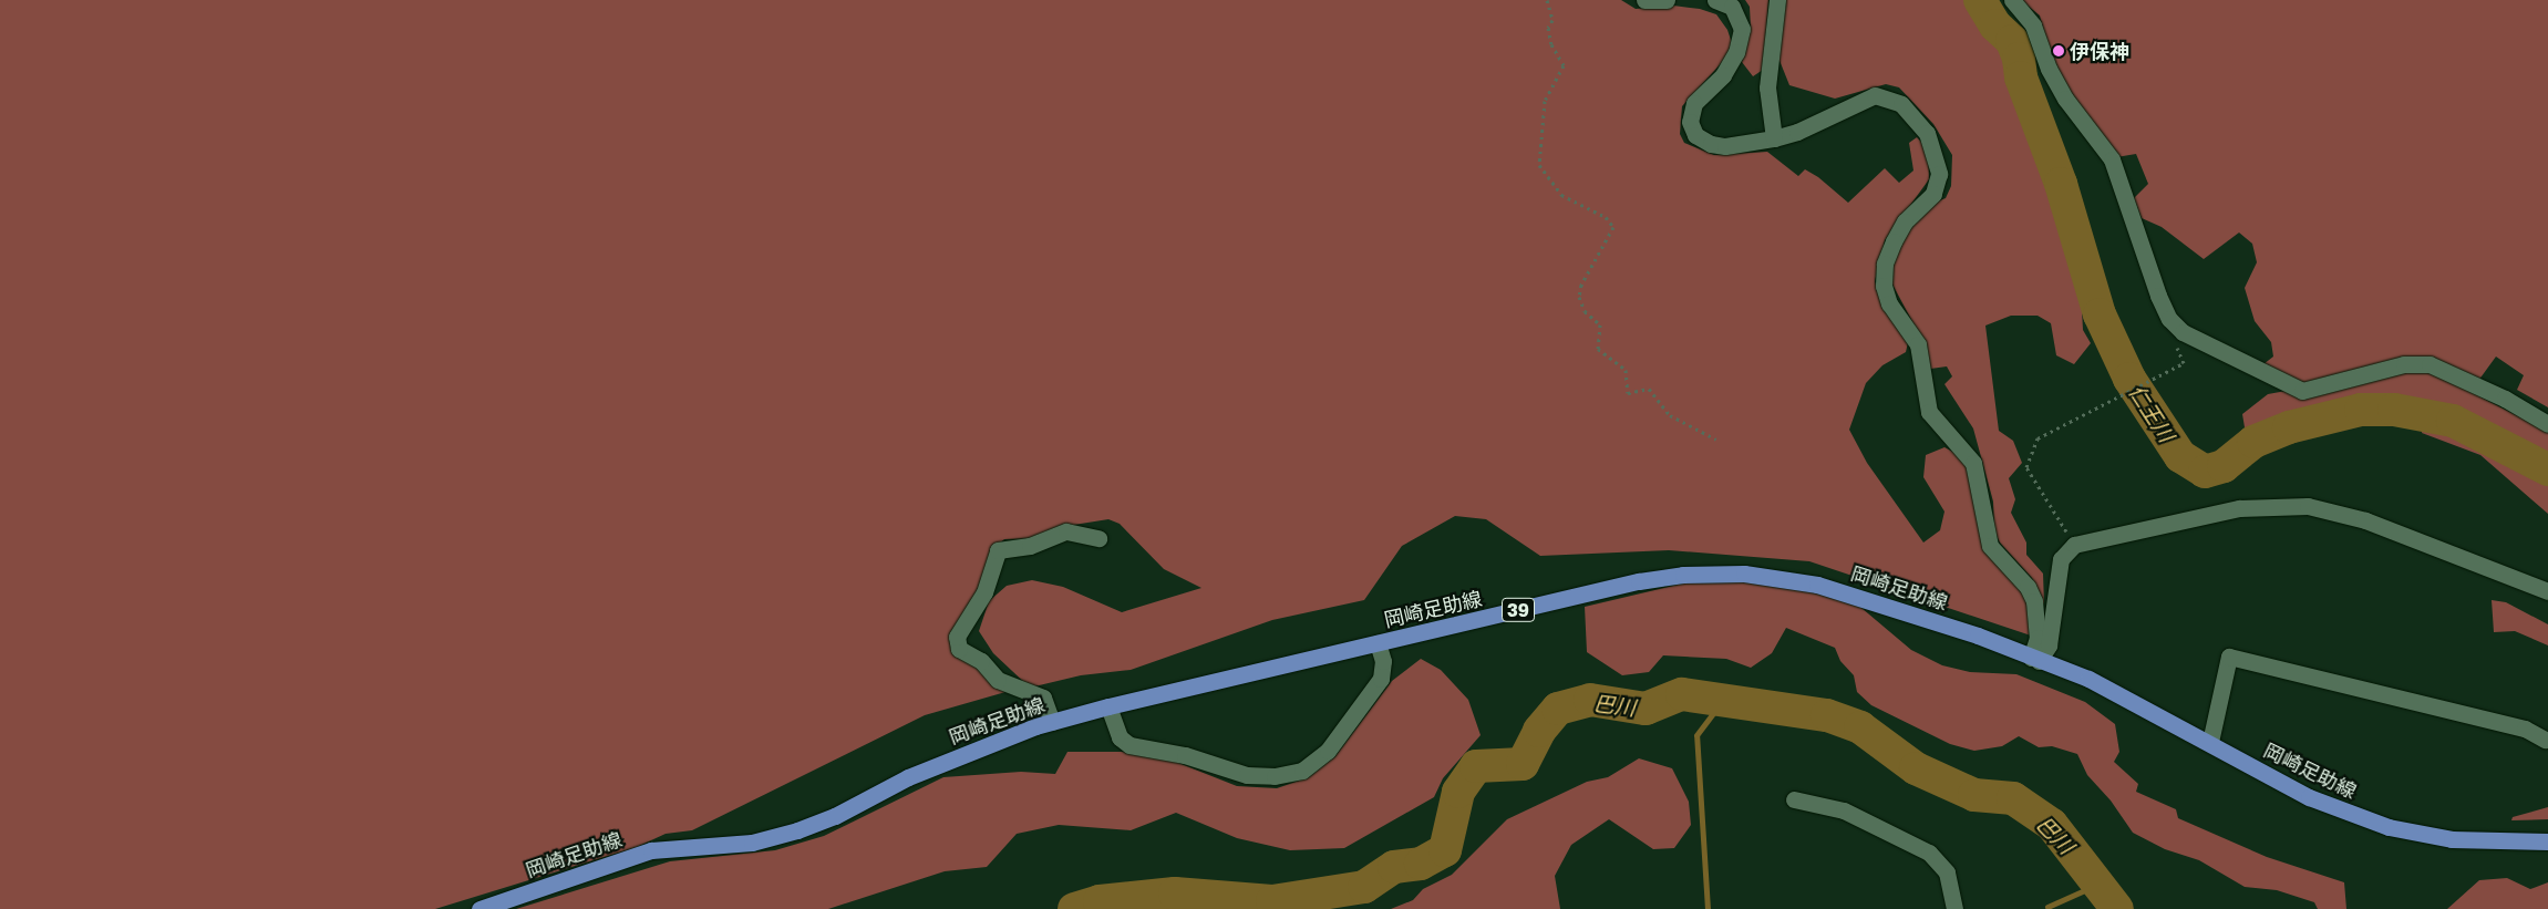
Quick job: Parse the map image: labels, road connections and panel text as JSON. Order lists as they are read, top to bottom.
{
  "streets": {
    "main road": ["岡崎足助線", "39"]
  },
  "water": ["仁王川", "巴川"],
  "places": ["伊保神"]
}
